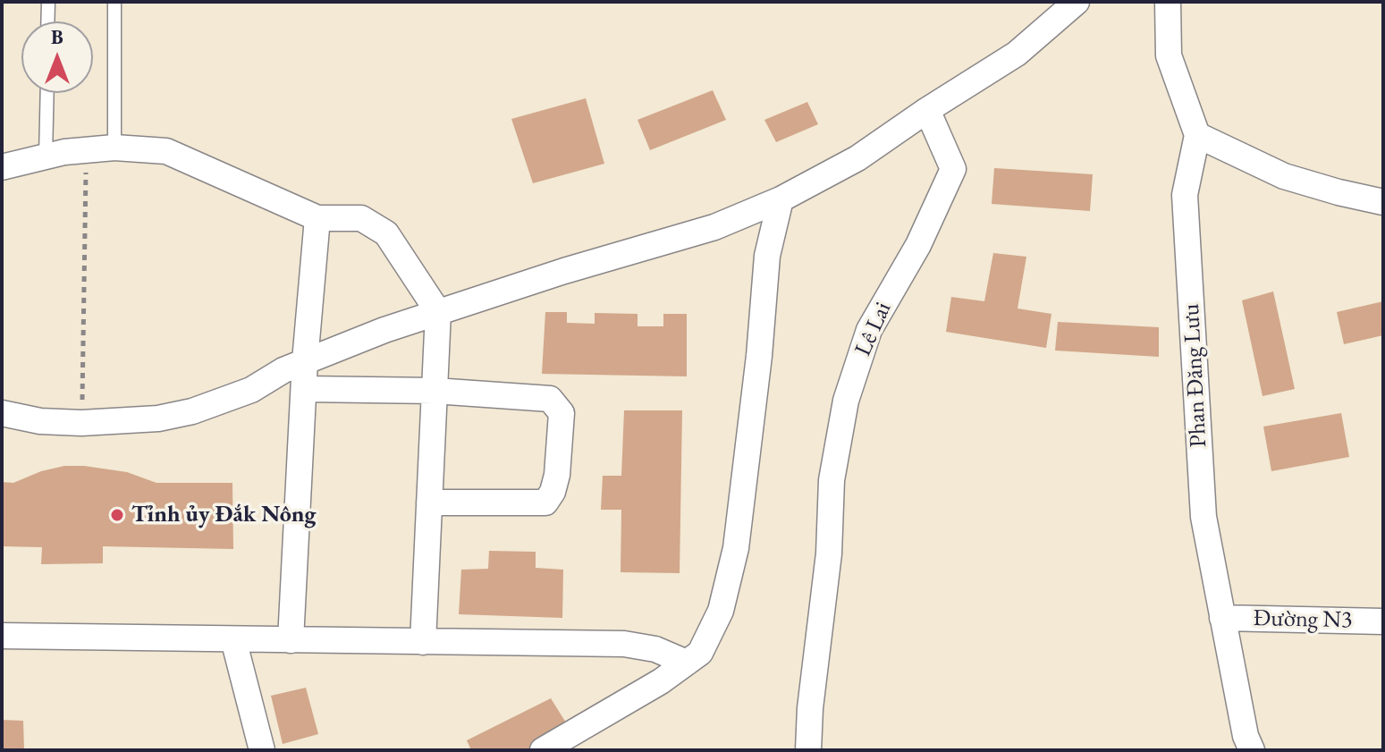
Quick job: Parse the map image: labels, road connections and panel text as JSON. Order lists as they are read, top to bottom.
{
  "streets": {
    "street": ["Lê Lai", "Phan Đăng Lưu", "Đường N3"]
  },
  "crossings": [
    ["Phan Đăng Lưu", "Đường N3"]
  ],
  "places": ["Tỉnh ủy Đắk Nông"],
  "north": "top"
}
